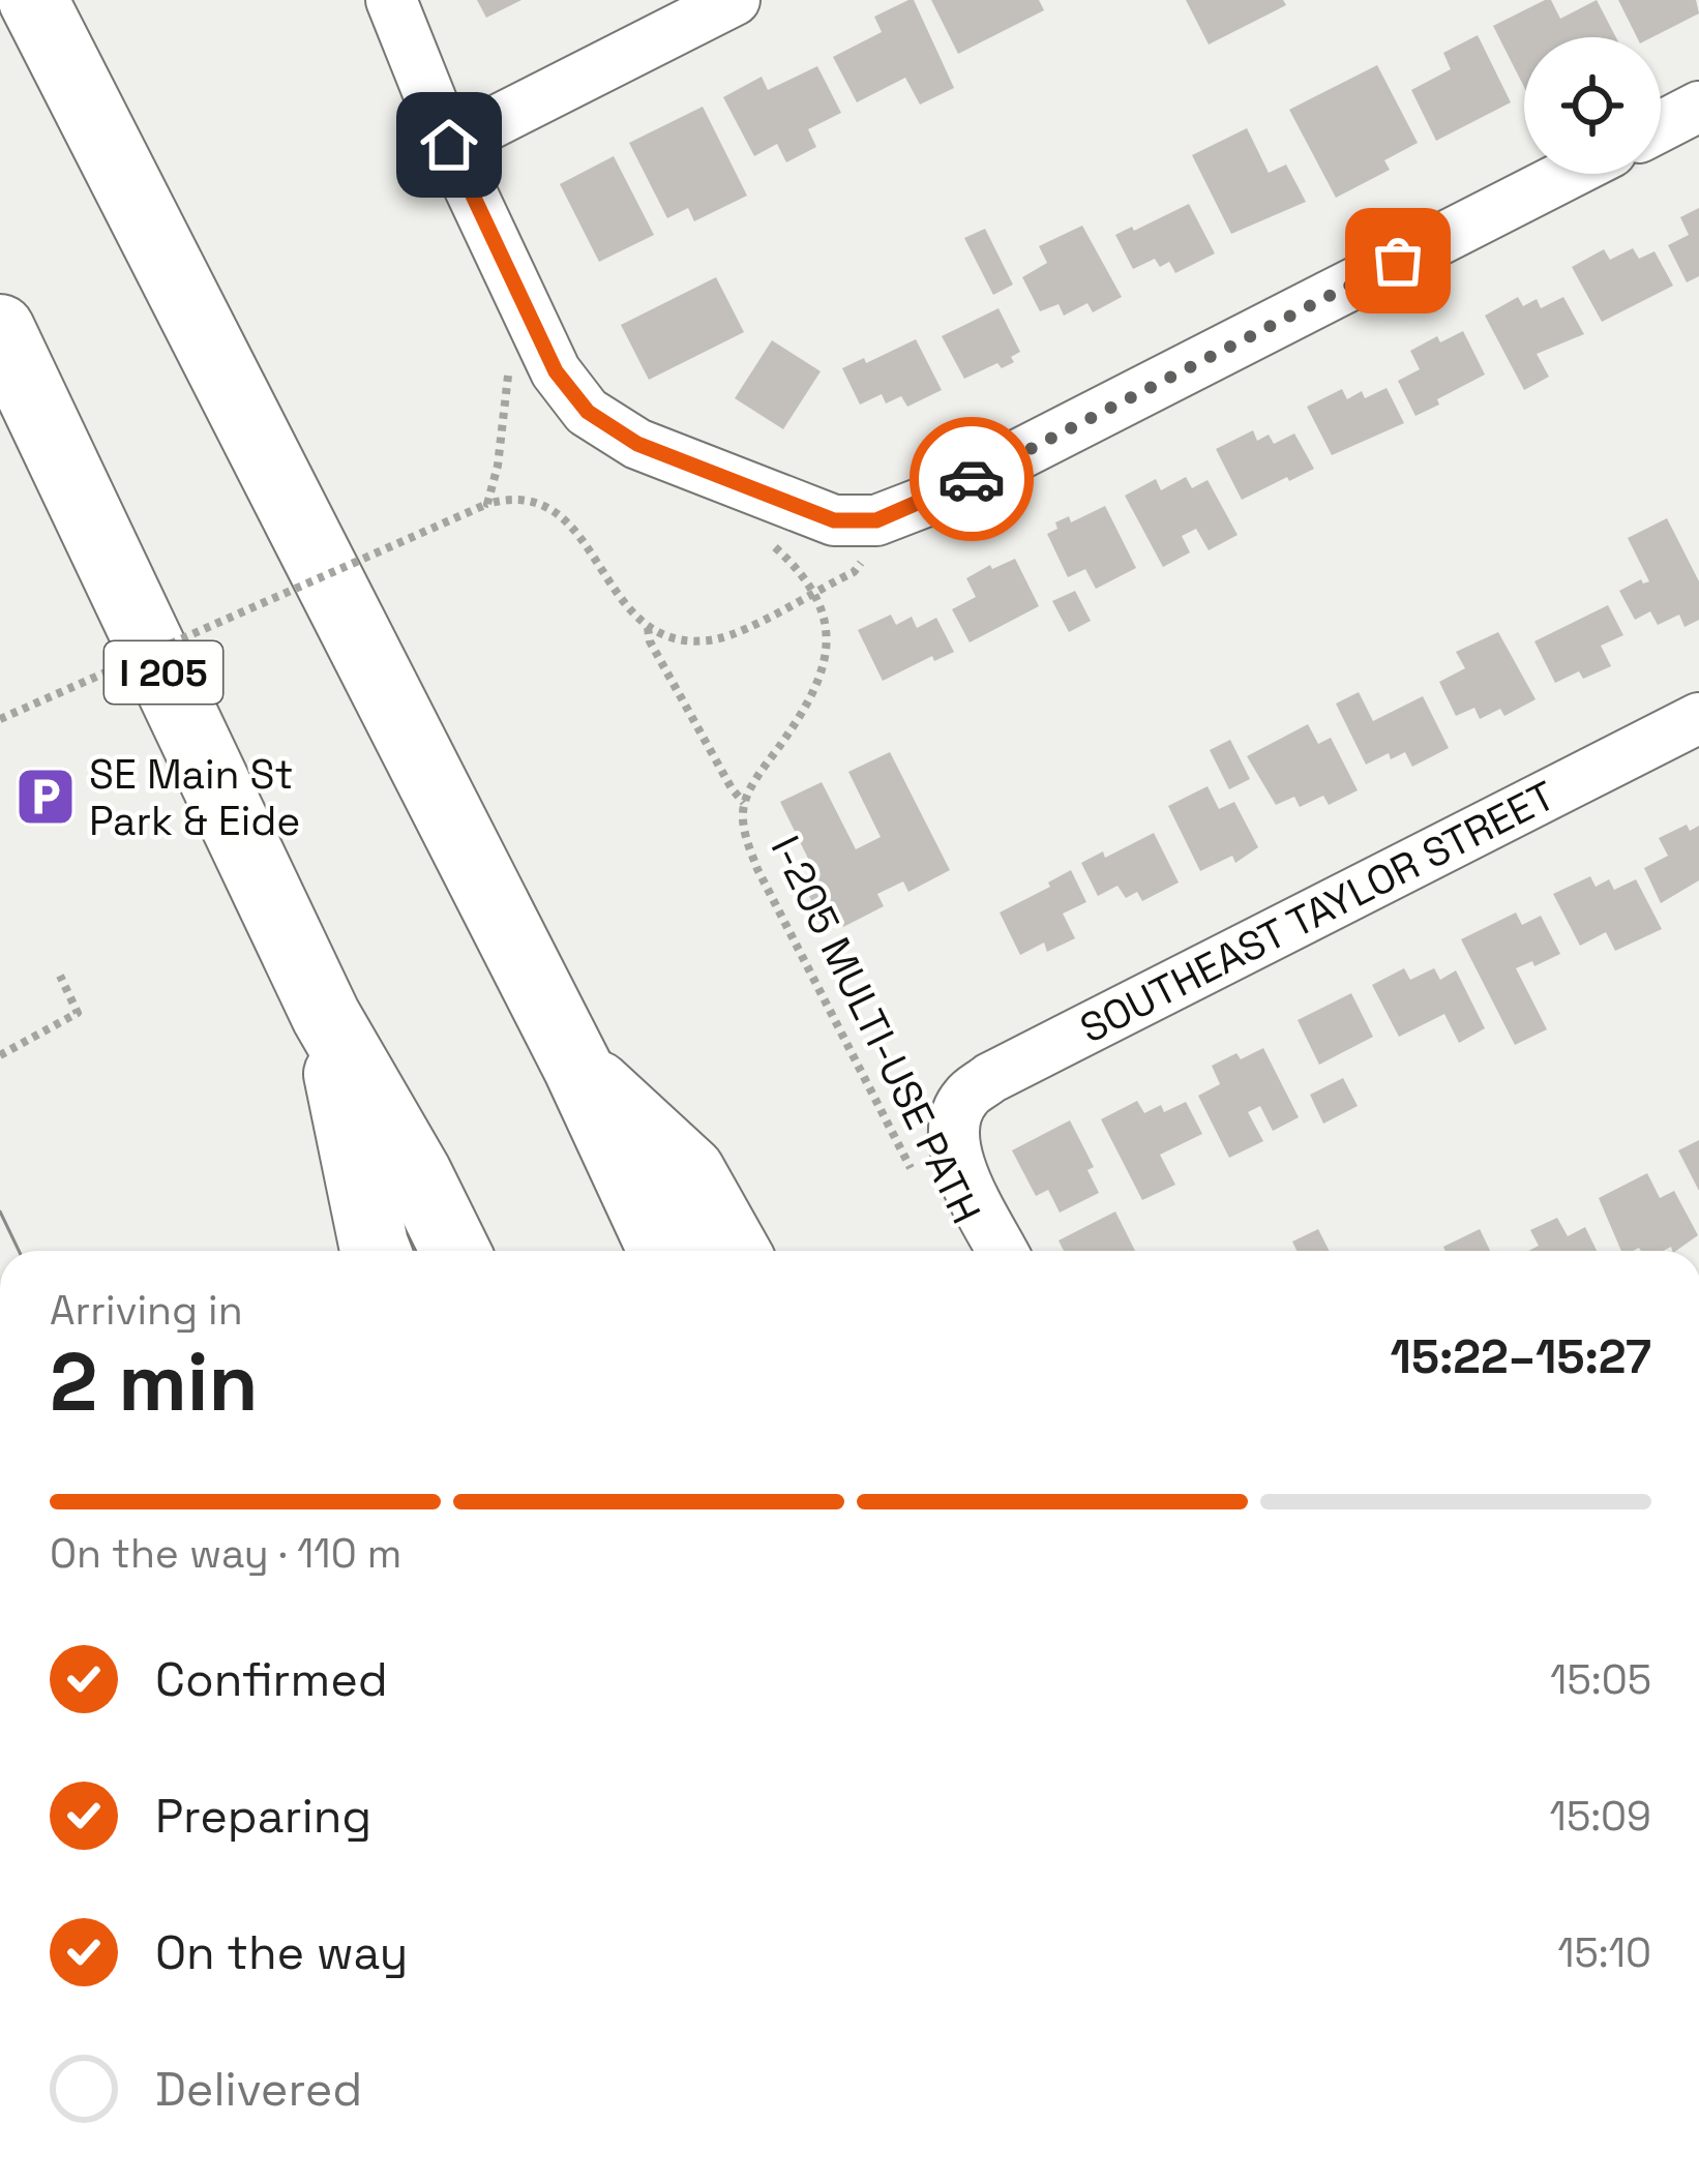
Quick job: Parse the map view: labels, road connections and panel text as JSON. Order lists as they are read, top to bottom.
{
  "streets": {
    "main road": ["I 205"],
    "street": ["SOUTHEAST TAYLOR STREET"],
    "path": ["I-205 MULTI-USE PATH"]
  },
  "places": {
    "parking": ["SE Main St Park & Eide"]
  },
  "page": {
    "heading": ["2 min", "Arriving in", "15:22–15:27"],
    "bar": "On the way · 110 m",
    "list": [
      ["Confirmed", "15:05"],
      ["Preparing", "15:09"],
      ["On the way", "15:10"],
      "Delivered"
    ]
  }
}
